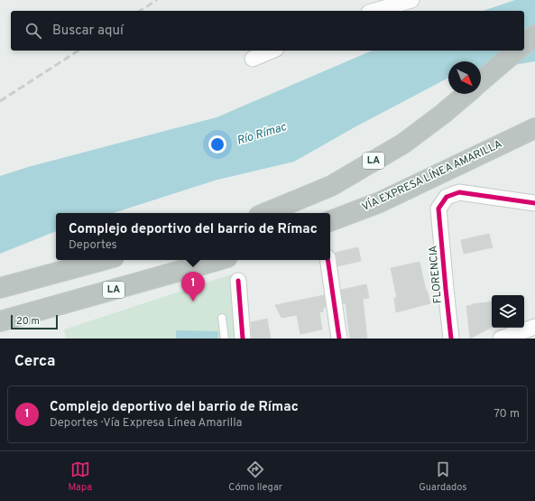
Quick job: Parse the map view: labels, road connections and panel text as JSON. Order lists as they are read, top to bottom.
{
  "streets": {
    "highway": ["LA", "VÍA EXPRESA LÍNEA AMARILLA"],
    "street": ["FLORENCIA"]
  },
  "water": ["Río Rímac"],
  "scale_bar": "20 m",
  "north": "bottom right",
  "page": {
    "search": "Buscar aquí",
    "popup": ["Complejo deportivo del barrio de Rímac", "Deportes"],
    "pins": "1",
    "scale": "20 m",
    "heading": "Cerca",
    "list": [
      {
        "mark": "1",
        "name": "Complejo deportivo del barrio de Rímac",
        "note": "Deportes · Vía Expresa Línea Amarilla",
        "value": "70 m"
      }
    ],
    "nav": ["Mapa", "Cómo llegar", "Guardados"]
  }
}
